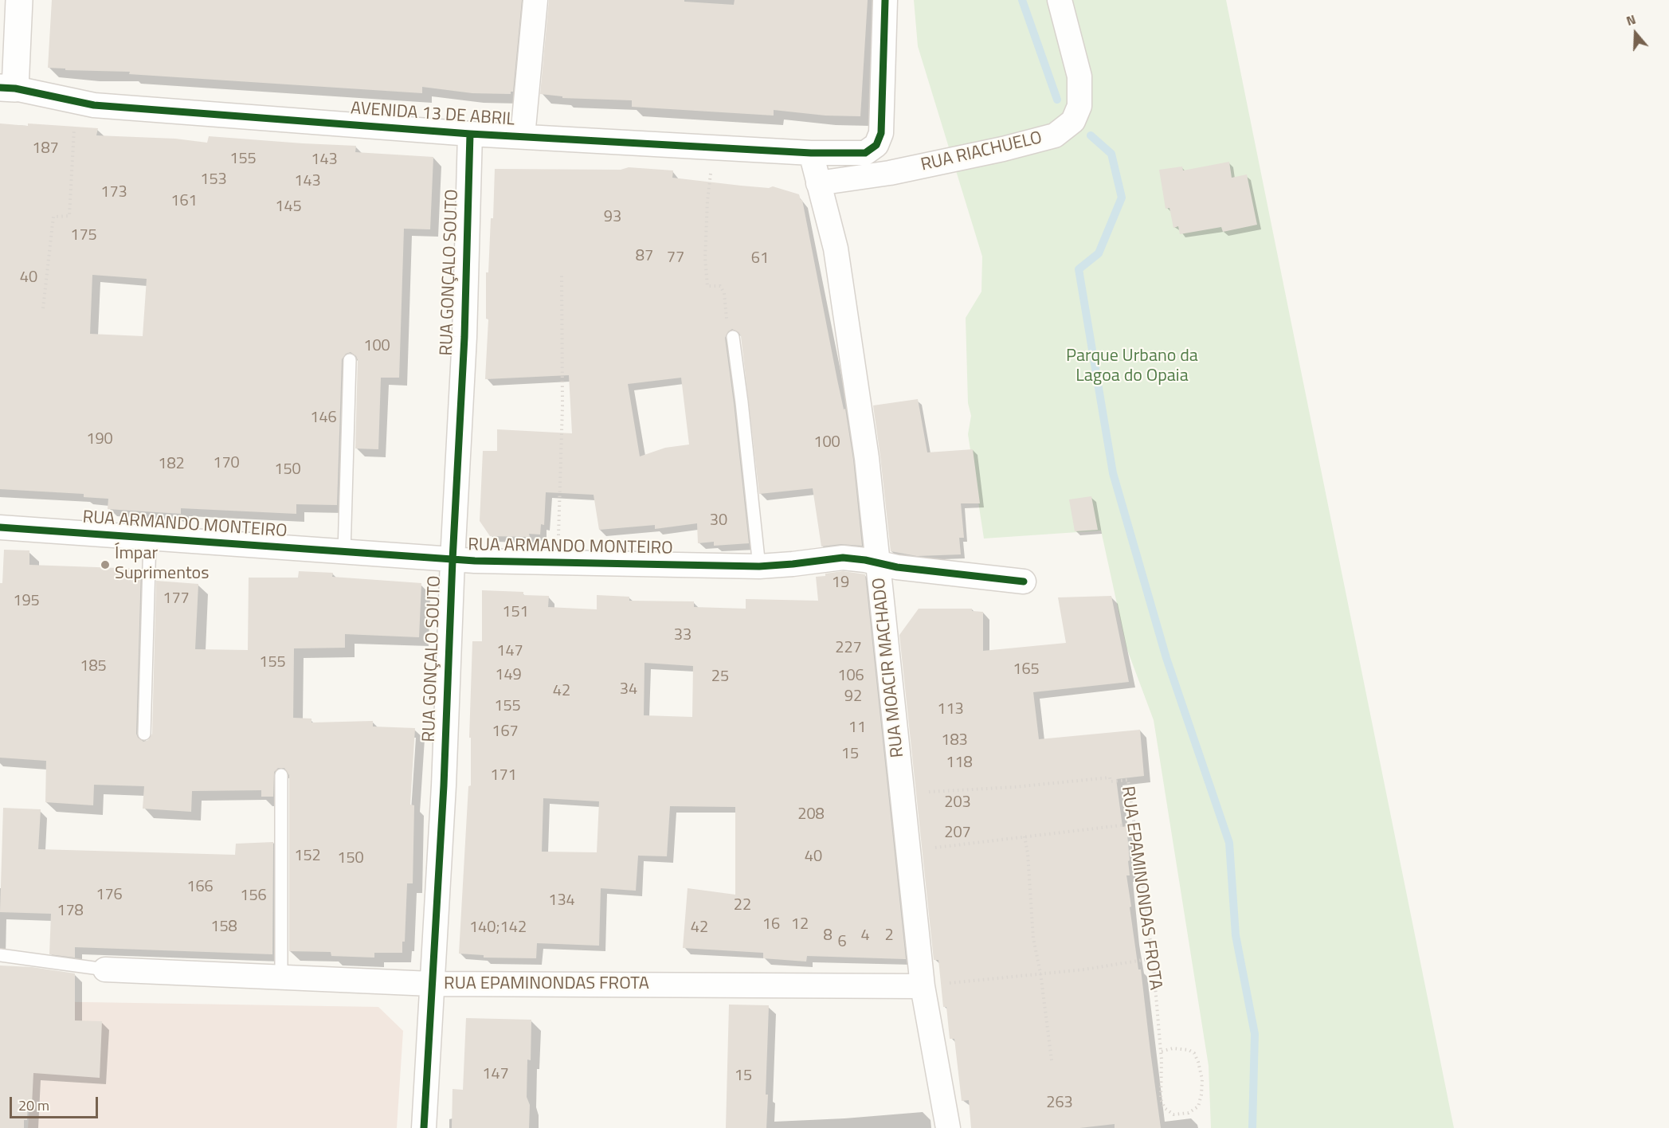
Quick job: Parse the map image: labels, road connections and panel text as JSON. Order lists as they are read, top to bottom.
{
  "streets": {
    "street": [
      "AVENIDA 13 DE ABRIL",
      "RUA RIACHUELO",
      "RUA GONÇALO SOUTO",
      "RUA ARMANDO MONTEIRO",
      "RUA MOACIR MACHADO",
      "RUA EPAMINONDAS FROTA"
    ]
  },
  "crossings": [
    ["AVENIDA 13 DE ABRIL", "RUA GONÇALO SOUTO"],
    ["AVENIDA 13 DE ABRIL", "RUA MOACIR MACHADO"],
    ["RUA RIACHUELO", "RUA MOACIR MACHADO"],
    ["RUA GONÇALO SOUTO", "RUA ARMANDO MONTEIRO"],
    ["RUA GONÇALO SOUTO", "RUA EPAMINONDAS FROTA"],
    ["RUA ARMANDO MONTEIRO", "RUA MOACIR MACHADO"],
    ["RUA MOACIR MACHADO", "RUA EPAMINONDAS FROTA"]
  ],
  "parks": ["Parque Urbano da Lagoa do Opaia"],
  "places": ["Ímpar Suprimentos"],
  "house_numbers": [
    "187",
    "155",
    "143",
    "153",
    "143",
    "173",
    "161",
    "145",
    "93",
    "175",
    "87",
    "77",
    "61",
    "40",
    "100",
    "146",
    "190",
    "100",
    "170",
    "182",
    "150",
    "30",
    "19",
    "177",
    "195",
    "151",
    "33",
    "227",
    "147",
    "155",
    "185",
    "165",
    "149",
    "106",
    "25",
    "34",
    "42",
    "92",
    "155",
    "113",
    "11",
    "167",
    "183",
    "15",
    "118",
    "171",
    "203",
    "208",
    "207",
    "152",
    "40",
    "150",
    "166",
    "176",
    "156",
    "134",
    "22",
    "178",
    "16",
    "12",
    "158",
    "140;142",
    "42",
    "8",
    "4",
    "2",
    "6",
    "147",
    "15",
    "263"
  ],
  "scale_bar": "20 m",
  "north": "top"
}
